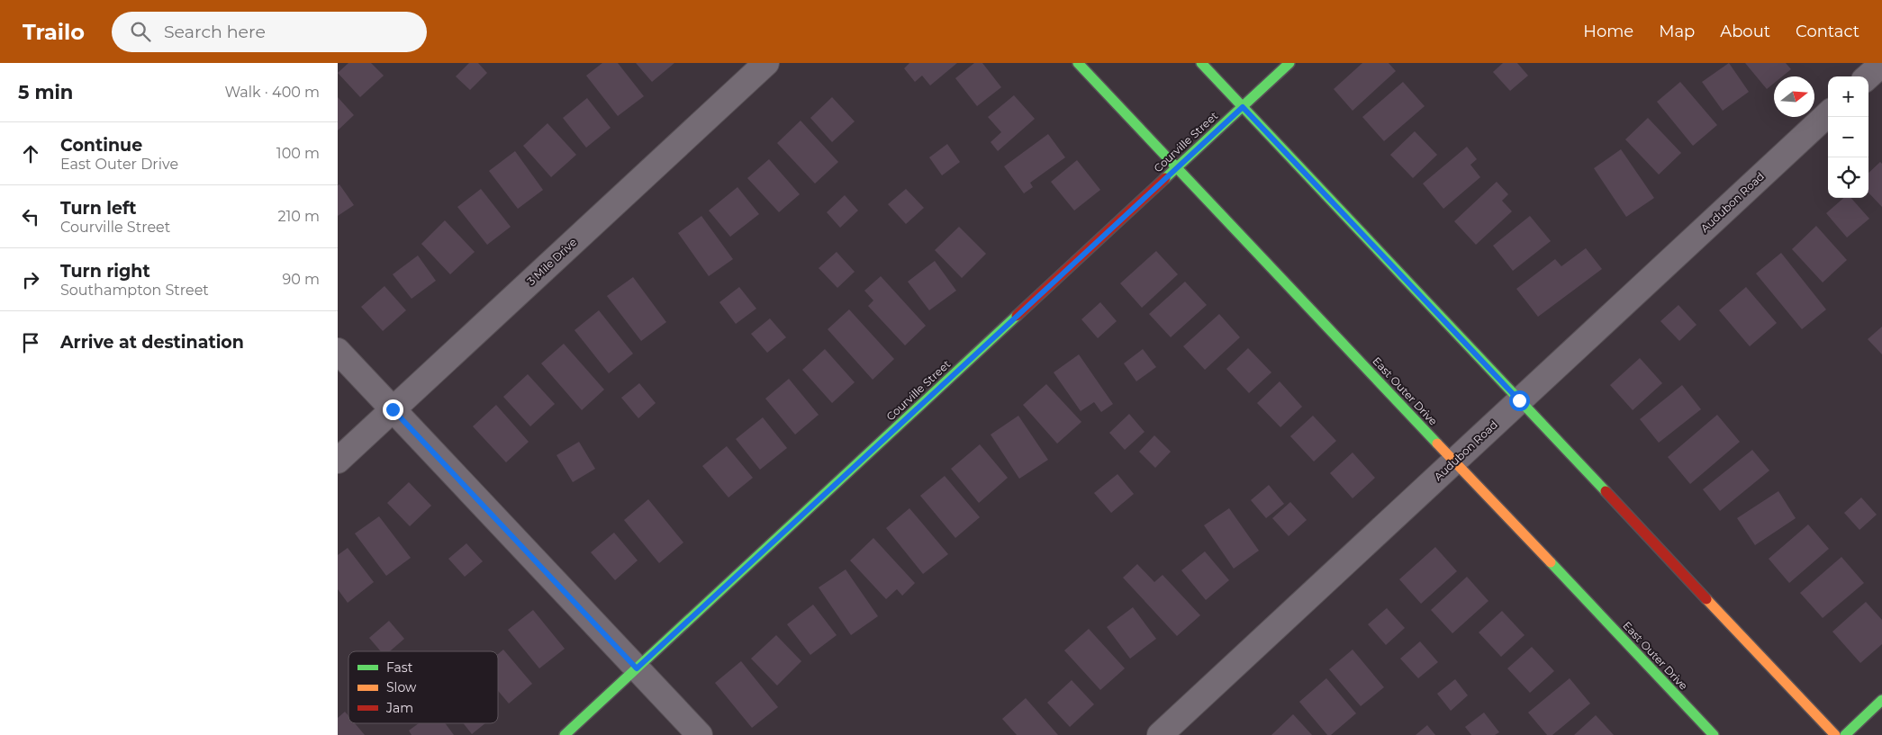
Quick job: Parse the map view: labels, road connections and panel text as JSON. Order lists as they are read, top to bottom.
{
  "streets": {
    "street": [
      "Courville Street",
      "Audubon Road",
      "3 Mile Drive",
      "East Outer Drive"
    ]
  },
  "crossings": [
    ["Courville Street", "East Outer Drive"],
    ["Audubon Road", "East Outer Drive"]
  ],
  "legend": ["Fast", "Slow", "Jam"],
  "north": "right",
  "page": {
    "header": "Trailo",
    "search": "Search here",
    "nav": [
      "Home",
      "Map",
      "About",
      "Contact"
    ],
    "heading": ["5 min", "Walk · 400 m"],
    "map_buttons": ["+", "−"],
    "list": [
      ["Continue", "East Outer Drive", "100 m"],
      ["Turn left", "Courville Street", "210 m"],
      ["Turn right", "Southampton Street", "90 m"],
      "Arrive at destination"
    ]
  }
}
